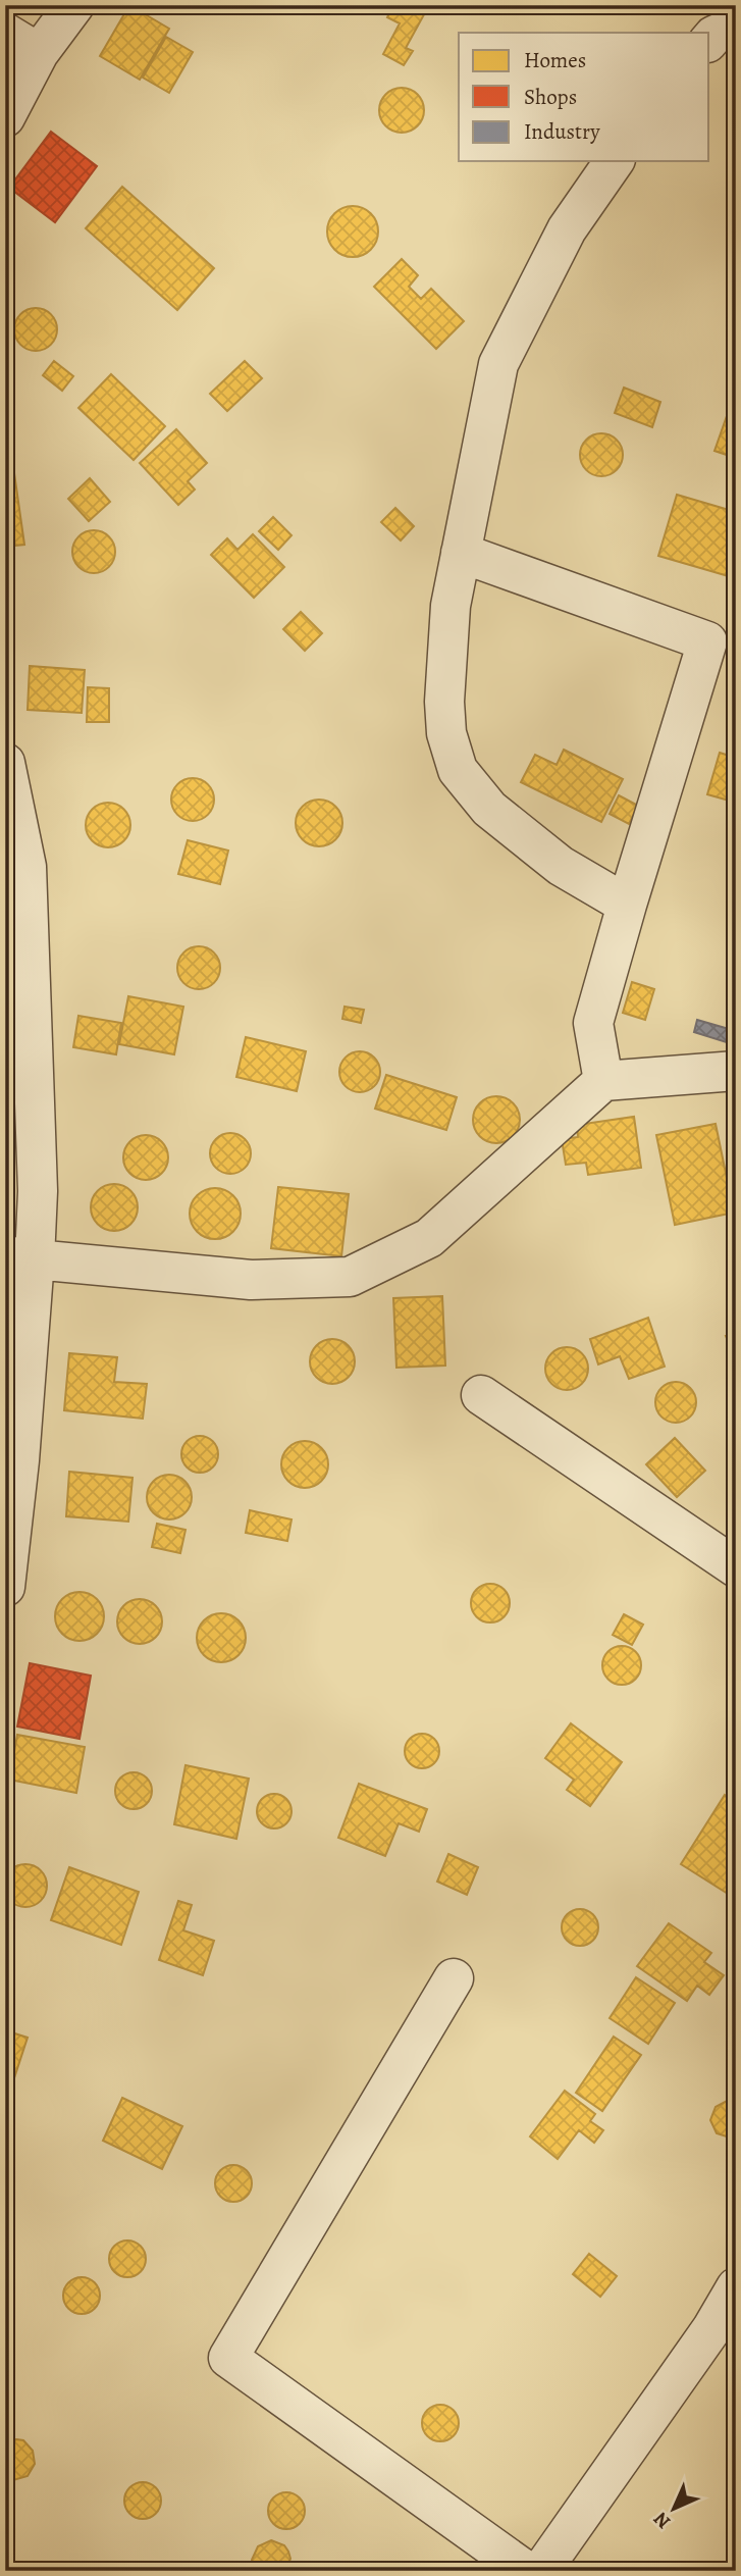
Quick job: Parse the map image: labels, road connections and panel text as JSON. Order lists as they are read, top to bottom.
{
  "legend": ["Homes", "Shops", "Industry"],
  "north": "bottom left"
}
